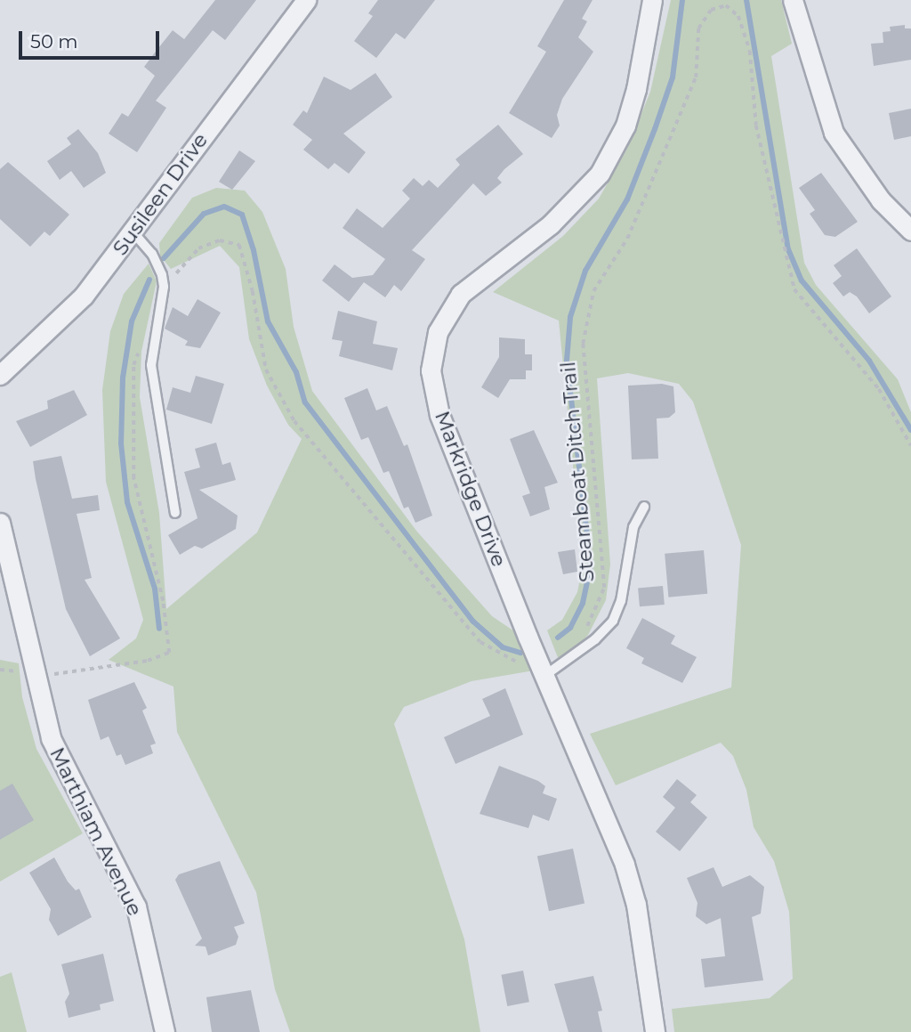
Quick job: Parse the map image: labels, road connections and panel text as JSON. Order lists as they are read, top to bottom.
{
  "streets": {
    "street": ["Susileen Drive", "Markridge Drive", "Marthiam Avenue"],
    "path": ["Steamboat Ditch Trail"]
  },
  "scale_bar": "50 m"
}
